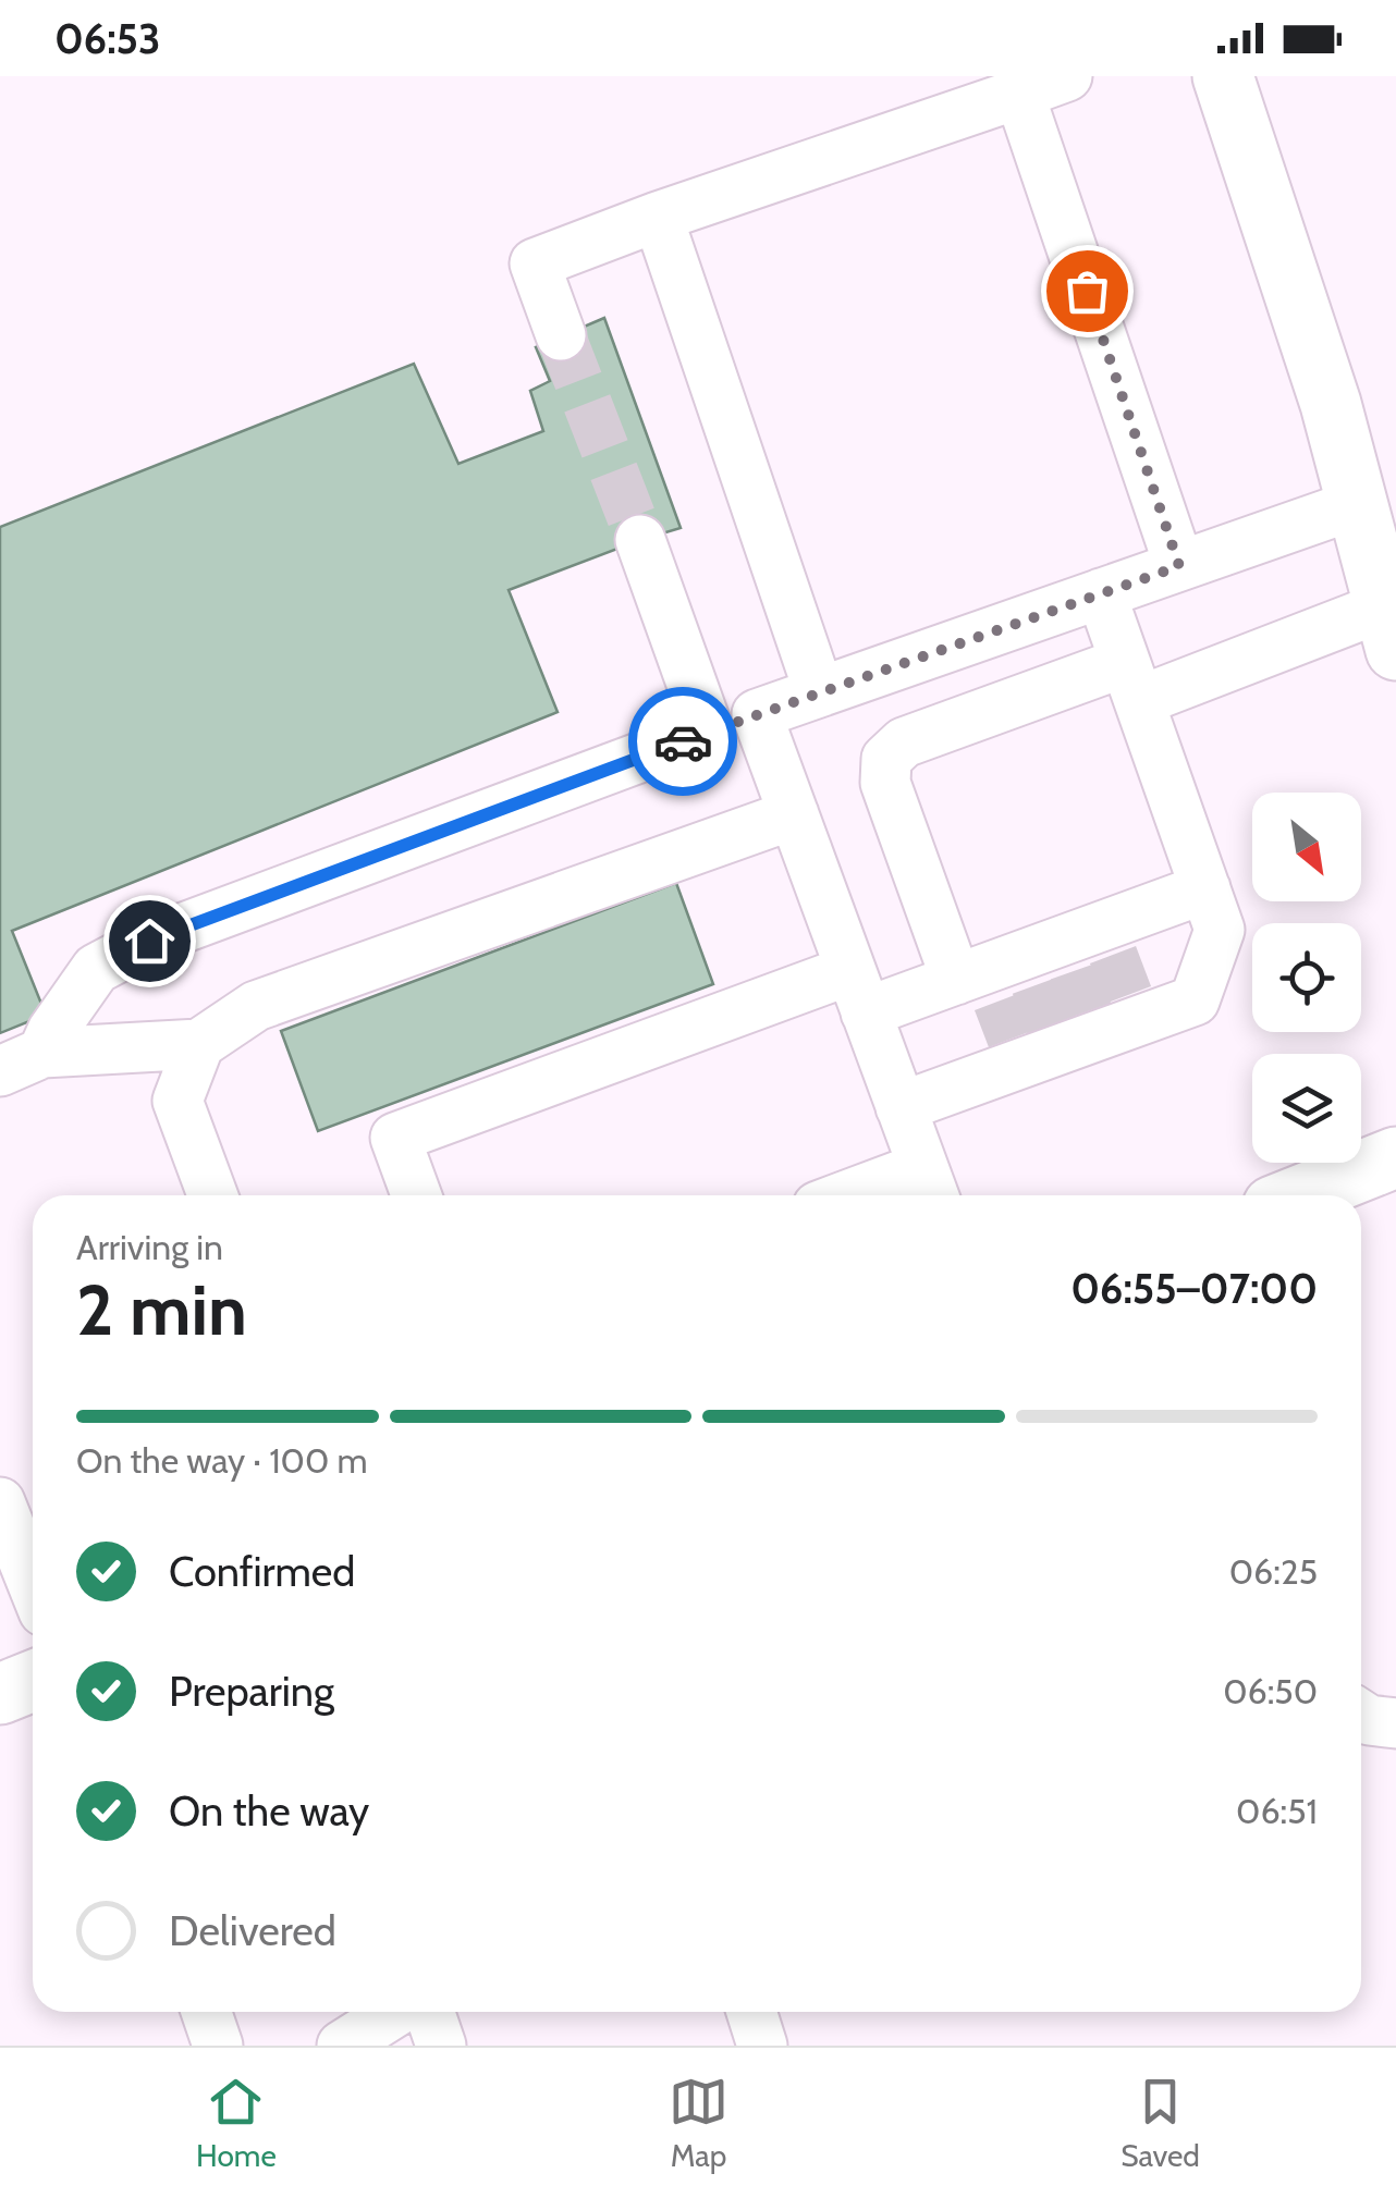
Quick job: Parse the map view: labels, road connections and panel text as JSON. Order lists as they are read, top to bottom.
{
  "north": "bottom right",
  "page": {
    "status": "06:53",
    "heading": ["2 min", "Arriving in", "06:55–07:00"],
    "bar": "On the way · 100 m",
    "list": [
      ["Confirmed", "06:25"],
      ["Preparing", "06:50"],
      ["On the way", "06:51"],
      "Delivered"
    ],
    "tabs": ["Home", "Map", "Saved"]
  }
}
